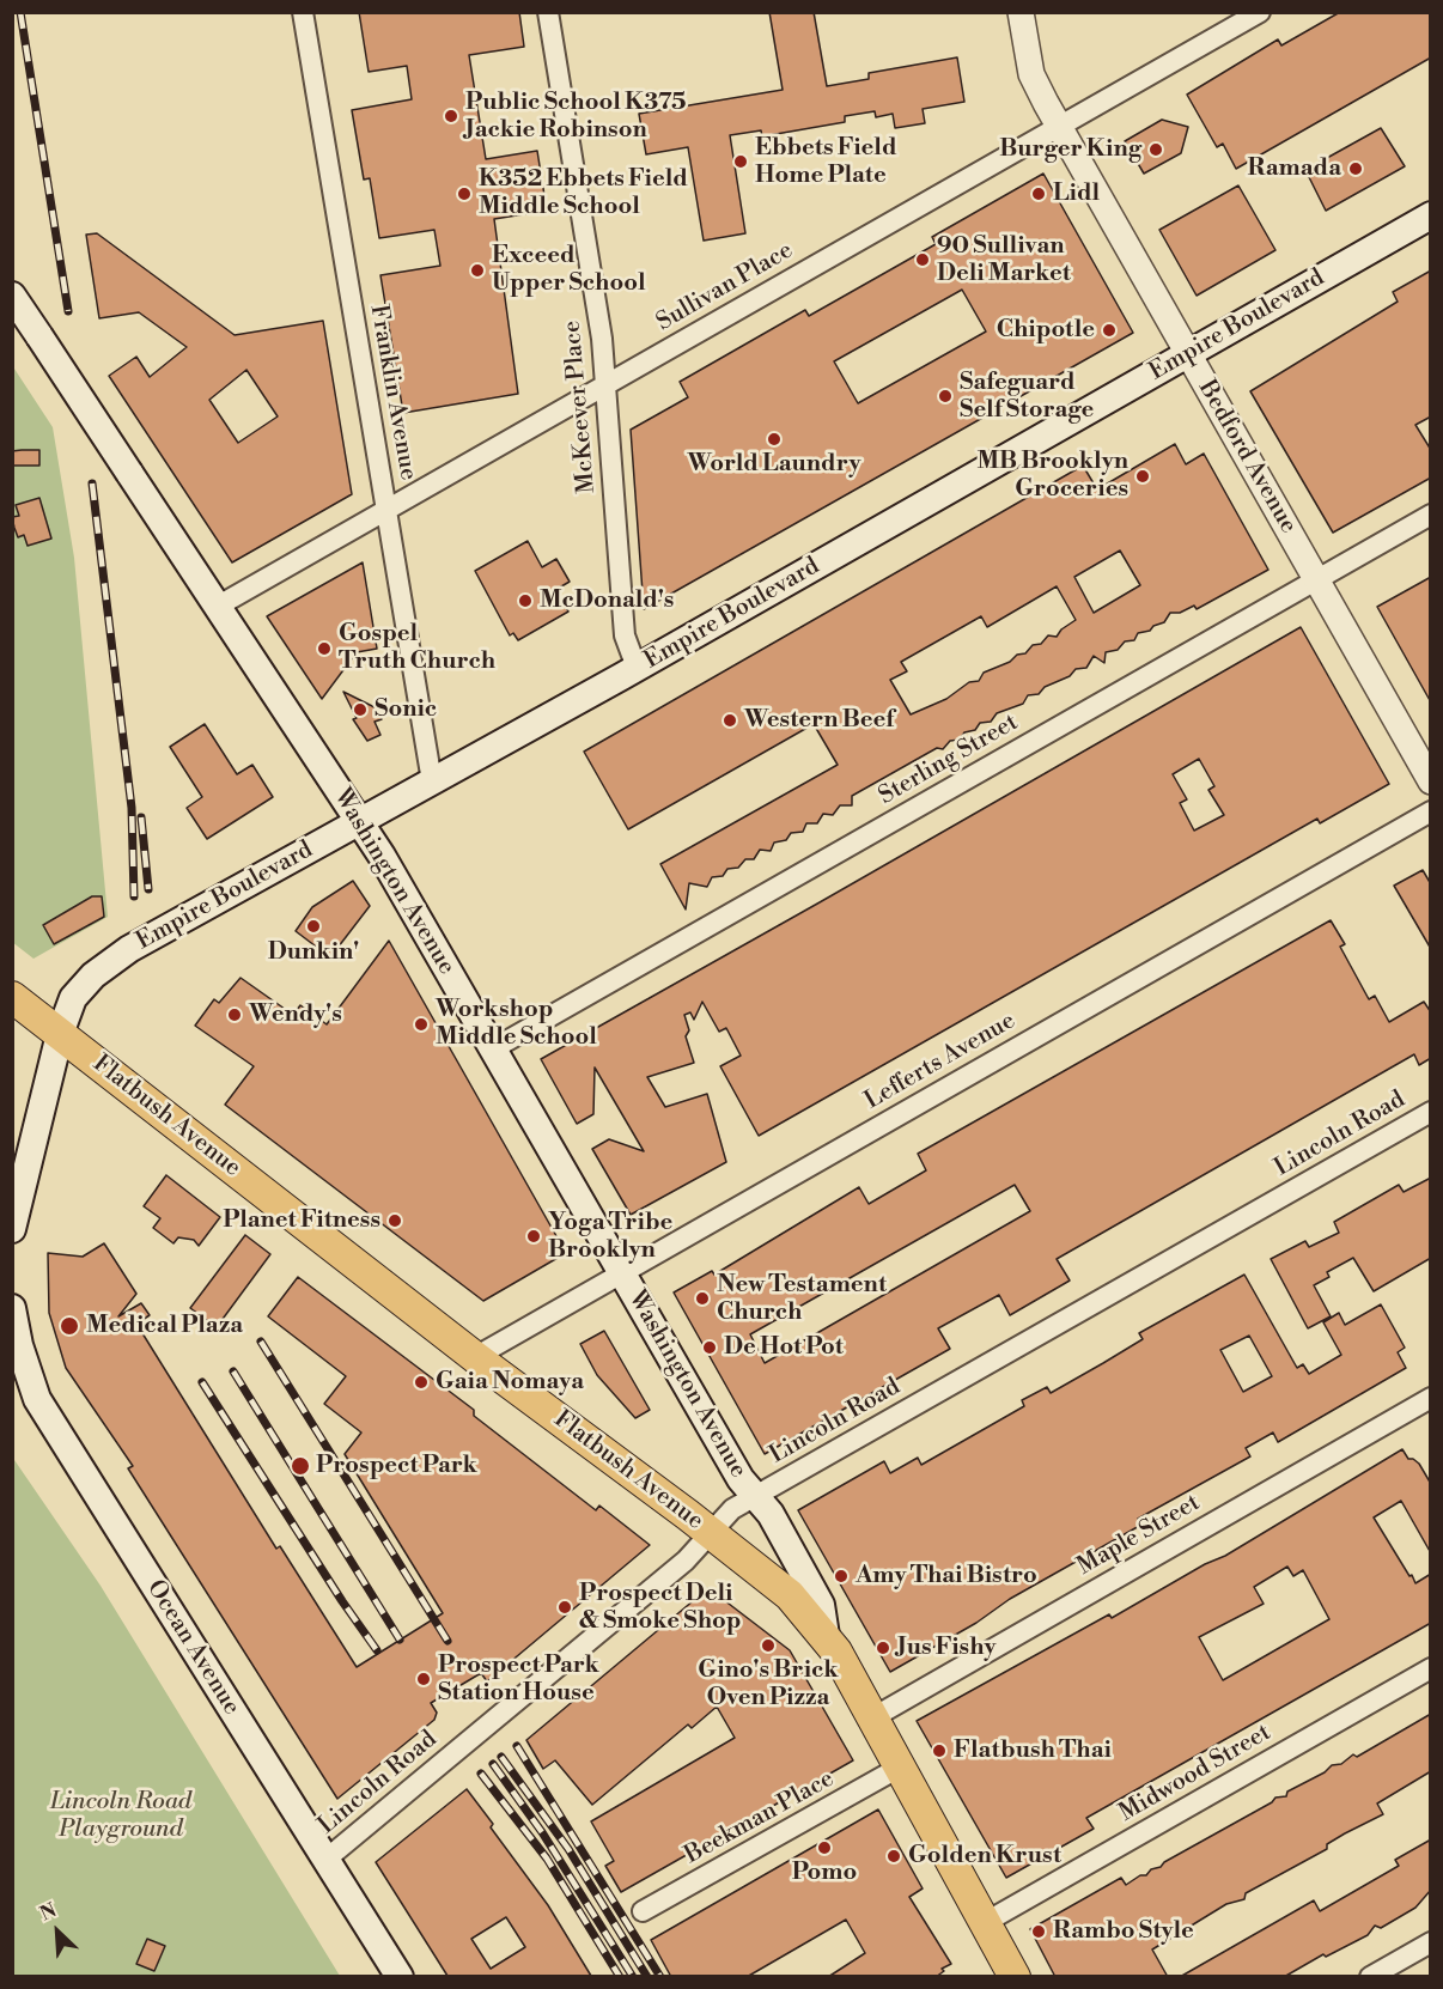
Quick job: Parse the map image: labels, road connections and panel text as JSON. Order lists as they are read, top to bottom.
{
  "streets": {
    "main road": [
      "Empire Boulevard",
      "Washington Avenue",
      "Flatbush Avenue",
      "Ocean Avenue"
    ],
    "street": [
      "Sullivan Place",
      "Franklin Avenue",
      "McKeever Place",
      "Bedford Avenue",
      "Sterling Street",
      "Lefferts Avenue",
      "Lincoln Road",
      "Maple Street",
      "Midwood Street",
      "Beekman Place"
    ]
  },
  "crossings": [
    ["Sullivan Place", "Franklin Avenue"],
    ["Sullivan Place", "McKeever Place"],
    ["Sullivan Place", "Bedford Avenue"],
    ["Sullivan Place", "Washington Avenue"],
    ["Empire Boulevard", "Franklin Avenue"],
    ["Empire Boulevard", "McKeever Place"],
    ["Empire Boulevard", "Bedford Avenue"],
    ["Empire Boulevard", "Washington Avenue"],
    ["Empire Boulevard", "Flatbush Avenue"],
    ["Bedford Avenue", "Sterling Street"],
    ["Sterling Street", "Washington Avenue"],
    ["Washington Avenue", "Lefferts Avenue"],
    ["Washington Avenue", "Flatbush Avenue"],
    ["Washington Avenue", "Lincoln Road"],
    ["Lefferts Avenue", "Flatbush Avenue"],
    ["Flatbush Avenue", "Lincoln Road"],
    ["Flatbush Avenue", "Maple Street"],
    ["Flatbush Avenue", "Midwood Street"],
    ["Flatbush Avenue", "Beekman Place"],
    ["Lincoln Road", "Ocean Avenue"]
  ],
  "parks": ["Lincoln Road Playground"],
  "places": [
    "Public School K375 Jackie Robinson",
    "Burger King",
    "Ebbets Field Home Plate",
    "Ramada",
    "K352 Ebbets Field Middle School",
    "Lidl",
    "90 Sullivan Deli Market",
    "Exceed Upper School",
    "Chipotle",
    "Safeguard Self Storage",
    "World Laundry",
    "MB Brooklyn Groceries",
    "McDonald's",
    "Gospel Truth Church",
    "Sonic",
    "Western Beef",
    "Dunkin'",
    "Wendy's",
    "Workshop Middle School",
    "Planet Fitness",
    "Yoga Tribe Brooklyn",
    "New Testament Church",
    "Medical Plaza",
    "De Hot Pot",
    "Gaia Nomaya",
    "Prospect Park",
    "Amy Thai Bistro",
    "Prospect Deli & Smoke Shop",
    "Gino's Brick Oven Pizza",
    "Jus Fishy",
    "Prospect Park Station House",
    "Flatbush Thai",
    "Pomo",
    "Golden Krust",
    "Rambo Style"
  ],
  "north": "top left"
}
